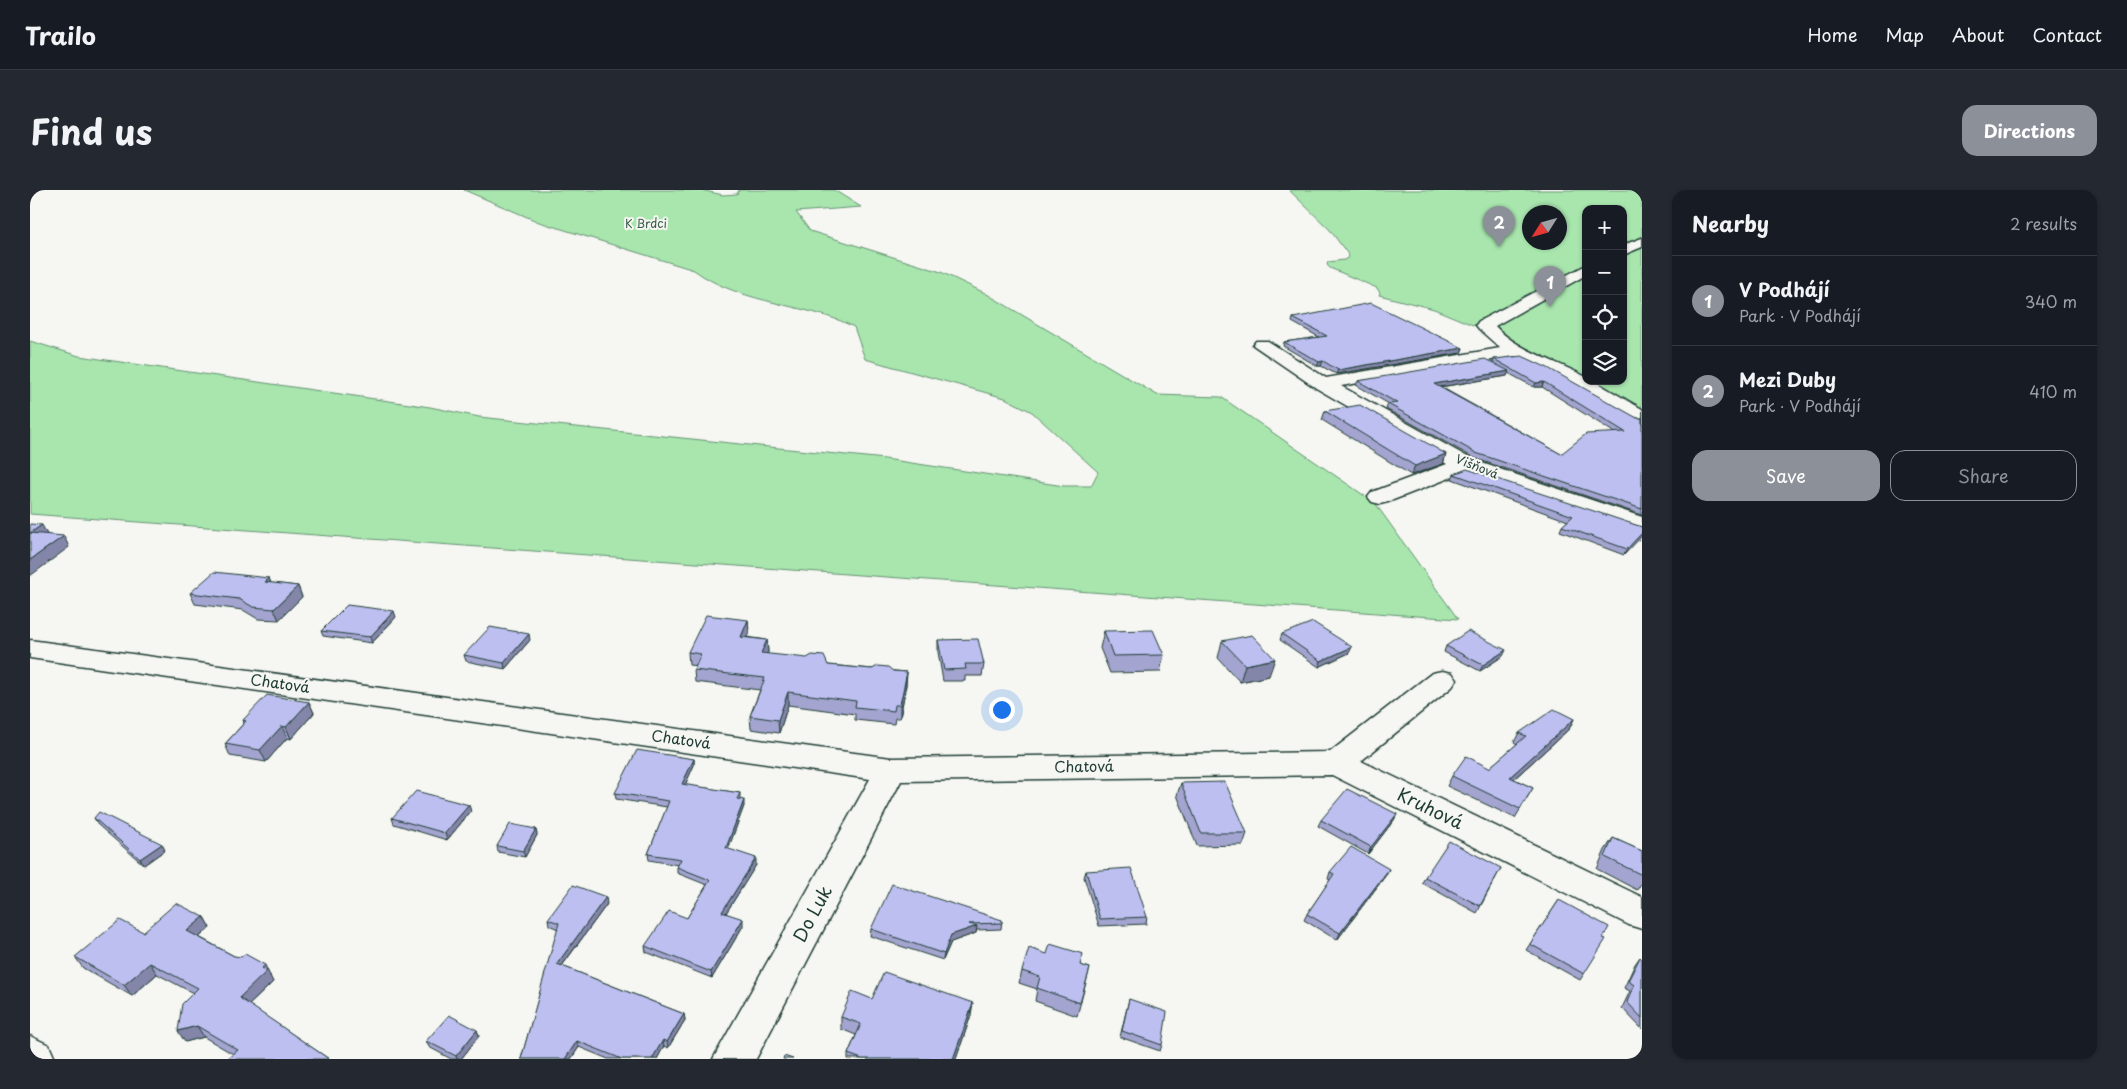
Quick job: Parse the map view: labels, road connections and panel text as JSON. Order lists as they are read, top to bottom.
{
  "streets": {
    "street": [
      "Višňová",
      "Chatová",
      "Kruhová",
      "Do Luk"
    ]
  },
  "crossings": [
    ["Chatová", "Kruhová"],
    ["Chatová", "Do Luk"]
  ],
  "parks": ["K Brdci"],
  "north": "bottom left",
  "page": {
    "header": "Trailo",
    "nav": [
      "Home",
      "Map",
      "About",
      "Contact"
    ],
    "title": "Find us",
    "buttons": [
      "Directions",
      ["Save", "Share"]
    ],
    "heading": ["Nearby", "2 results"],
    "map_buttons": ["+", "−"],
    "pins": ["2", "1"],
    "list": [
      {
        "mark": "1",
        "name": "V Podhájí",
        "note": "Park · V Podhájí",
        "value": "340 m"
      },
      {
        "mark": "2",
        "name": "Mezi Duby",
        "note": "Park · V Podhájí",
        "value": "410 m"
      }
    ]
  }
}
